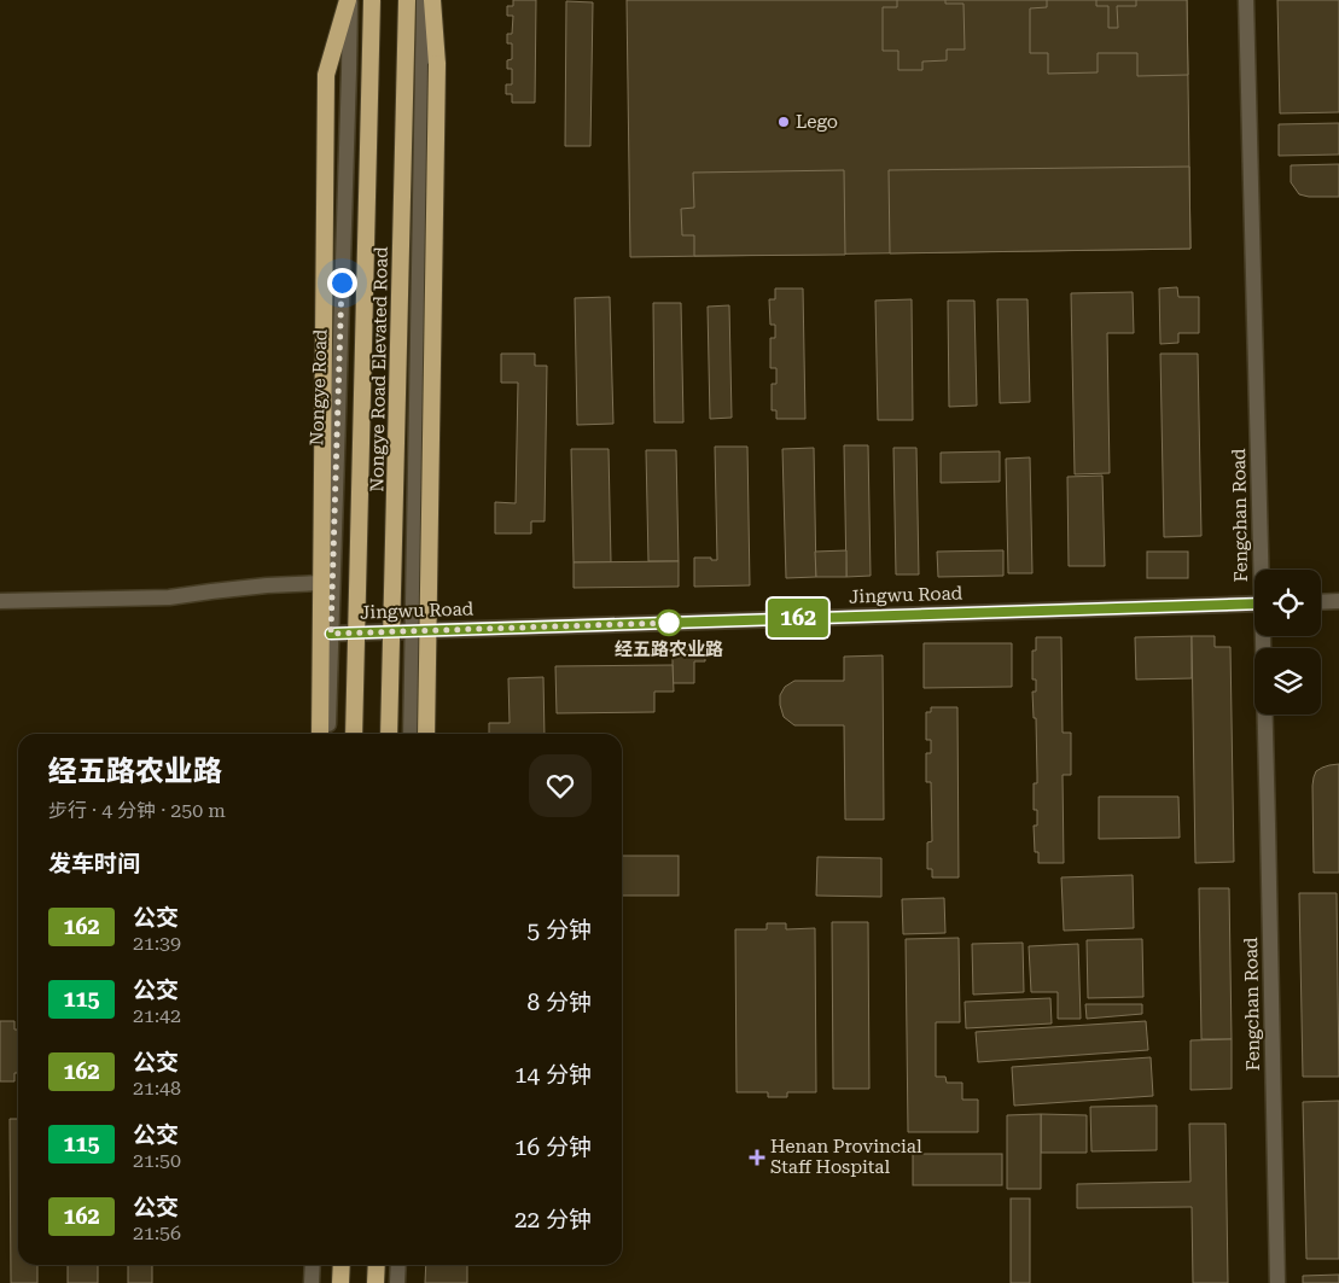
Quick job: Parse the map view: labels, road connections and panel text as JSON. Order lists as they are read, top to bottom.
{
  "streets": {
    "highway": ["Nongye Road Elevated Road"],
    "street": ["Nongye Road", "Fengchan Road", "Jingwu Road"]
  },
  "crossings": [
    ["Nongye Road", "Jingwu Road"]
  ],
  "places": {
    "other": ["Lego", "经五路农业路"],
    "health": ["Henan Provincial Staff Hospital"]
  },
  "lines": ["bus line 162"],
  "page": {
    "on_map": "162",
    "heading": [
      ["经五路农业路", "步行 · 4 分钟 · 250 m"],
      "发车时间"
    ],
    "list": [
      {
        "mark": "162",
        "name": "公交",
        "note": "21:39",
        "value": "5 分钟"
      },
      {
        "mark": "115",
        "name": "公交",
        "note": "21:42",
        "value": "8 分钟"
      },
      {
        "mark": "162",
        "name": "公交",
        "note": "21:48",
        "value": "14 分钟"
      },
      {
        "mark": "115",
        "name": "公交",
        "note": "21:50",
        "value": "16 分钟"
      },
      {
        "mark": "162",
        "name": "公交",
        "note": "21:56",
        "value": "22 分钟"
      }
    ]
  }
}
